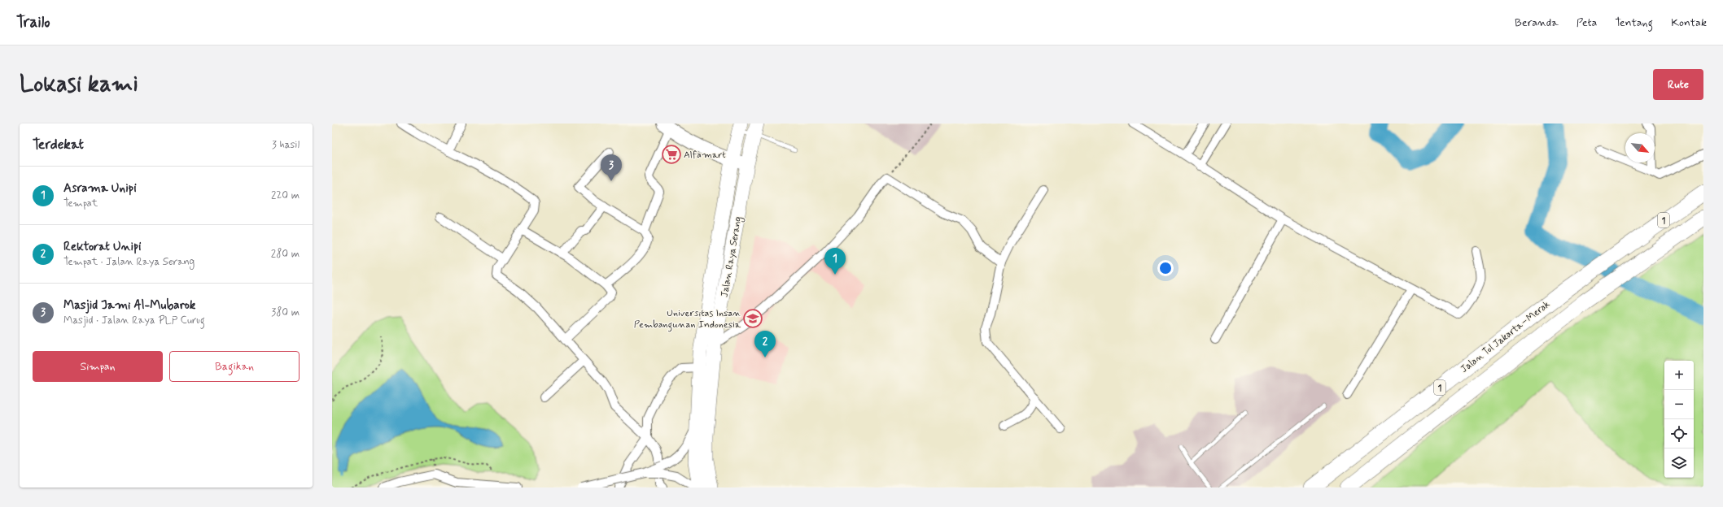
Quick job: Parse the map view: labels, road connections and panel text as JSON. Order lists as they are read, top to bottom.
{
  "streets": {
    "highway": ["1", "Jalan Raya Serang", "Jalan Tol Jakarta–Merak"]
  },
  "places": {
    "supermarket": ["Alfamart"],
    "school or university": ["Universitas Insan Pembangunan Indonesia"]
  },
  "north": "bottom right",
  "page": {
    "header": "Trailo",
    "nav": [
      "Beranda",
      "Peta",
      "Tentang",
      "Kontak"
    ],
    "buttons": [
      "Rute",
      ["Simpan", "Bagikan"]
    ],
    "title": "Lokasi kami",
    "heading": ["Terdekat", "3 hasil"],
    "pins": ["3", "1", "2"],
    "list": [
      {
        "mark": "1",
        "name": "Asrama Unipi",
        "note": "Tempat",
        "value": "220 m"
      },
      {
        "mark": "2",
        "name": "Rektorat Unipi",
        "note": "Tempat · Jalan Raya Serang",
        "value": "280 m"
      },
      {
        "mark": "3",
        "name": "Masjid Jami Al-Mubarok",
        "note": "Masjid · Jalan Raya PLP Curug",
        "value": "380 m"
      }
    ],
    "map_buttons": ["+", "−"]
  }
}
